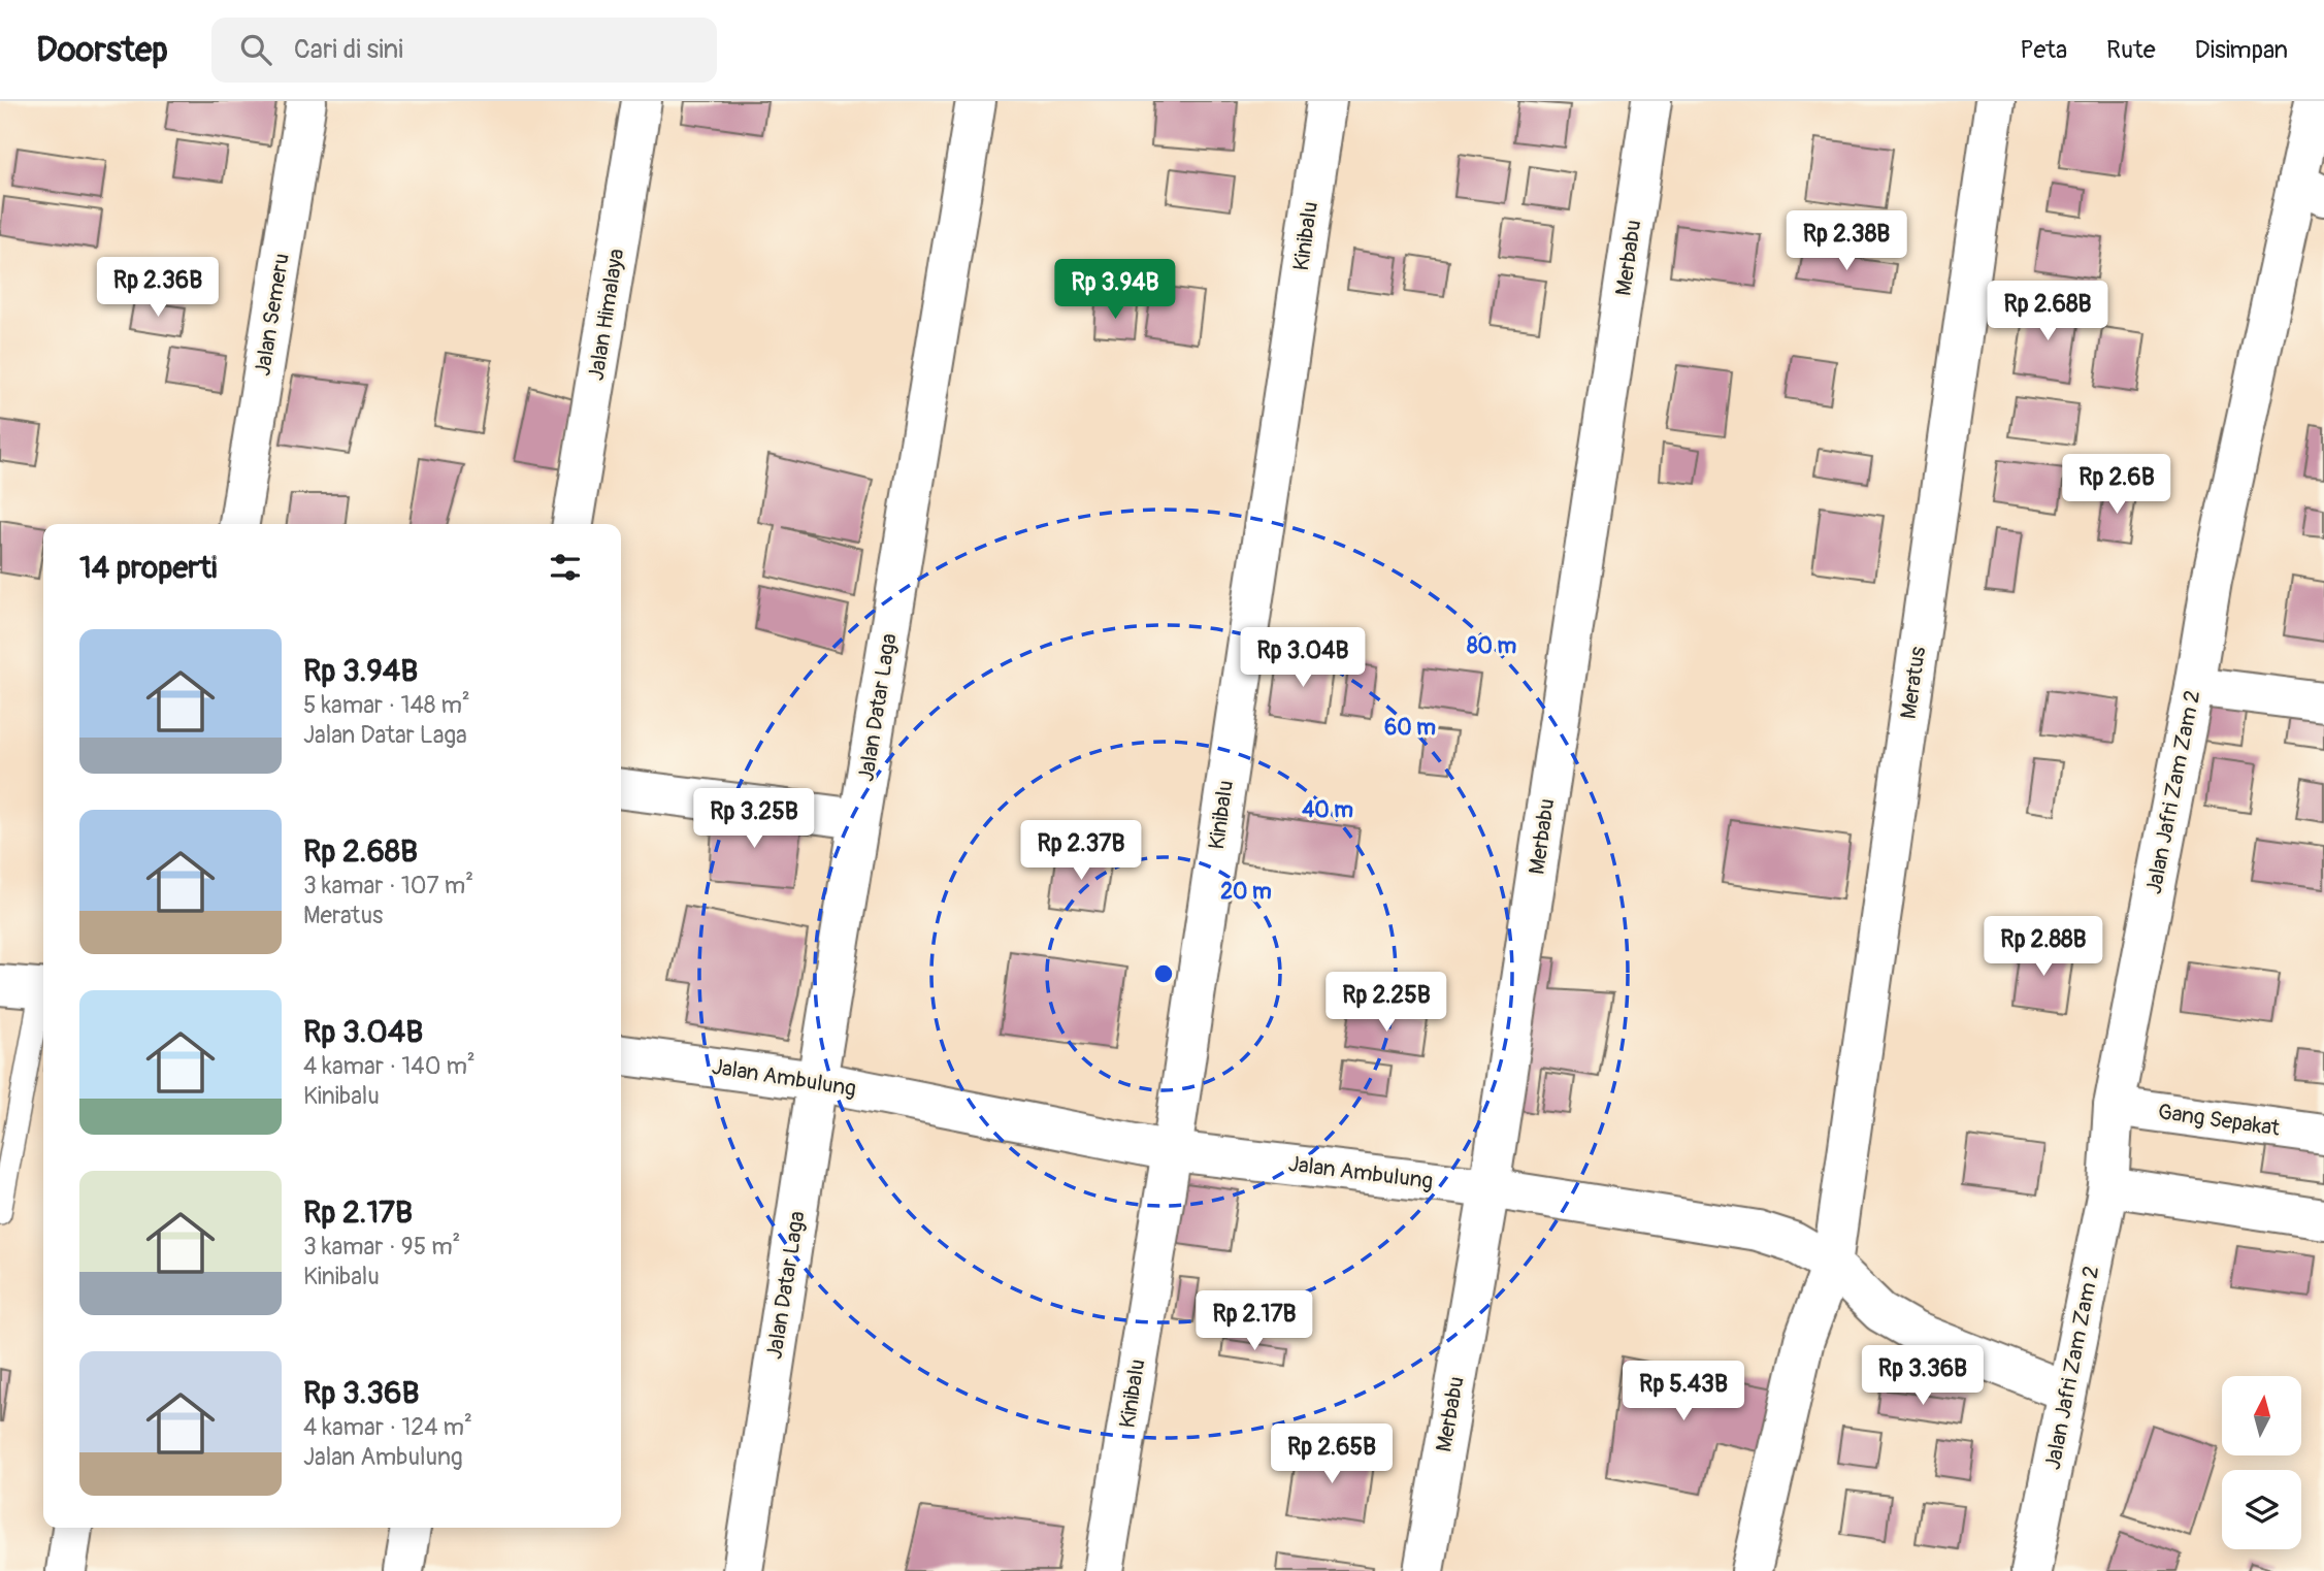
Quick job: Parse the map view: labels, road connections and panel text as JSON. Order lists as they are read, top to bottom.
{
  "streets": {
    "street": [
      "Kinibalu",
      "Merbabu",
      "Jalan Semeru",
      "Jalan Himalaya",
      "Meratus",
      "Jalan Datar Laga",
      "Jalan Jafri Zam Zam 2",
      "Jalan Ambulung",
      "Gang Sepakat"
    ]
  },
  "crossings": [
    ["Kinibalu", "Jalan Ambulung"],
    ["Merbabu", "Jalan Ambulung"],
    ["Meratus", "Jalan Ambulung"],
    ["Jalan Datar Laga", "Jalan Ambulung"],
    ["Jalan Jafri Zam Zam 2", "Jalan Ambulung"],
    ["Jalan Jafri Zam Zam 2", "Gang Sepakat"]
  ],
  "north": "top",
  "page": {
    "header": "Doorstep",
    "search": "Cari di sini",
    "nav": ["Peta", "Rute", "Disimpan"],
    "price": [
      "Rp 2.38B",
      "Rp 2.36B",
      "Rp 3.94B",
      "Rp 2.68B",
      "Rp 2.6B",
      "Rp 3.04B",
      "Rp 3.25B",
      "Rp 2.37B",
      "Rp 2.88B",
      "Rp 2.25B",
      "Rp 2.17B",
      "Rp 3.36B",
      "Rp 5.43B",
      "Rp 2.65B"
    ],
    "heading": "14 properti",
    "list": [
      {
        "name": "Rp 3.94B",
        "note": "5 kamar · 148 m² · Jalan Datar Laga"
      },
      {
        "name": "Rp 2.68B",
        "note": "3 kamar · 107 m² · Meratus"
      },
      {
        "name": "Rp 3.04B",
        "note": "4 kamar · 140 m² · Kinibalu"
      },
      {
        "name": "Rp 2.17B",
        "note": "3 kamar · 95 m² · Kinibalu"
      },
      {
        "name": "Rp 3.36B",
        "note": "4 kamar · 124 m² · Jalan Ambulung"
      }
    ]
  },
  "rings": [
    "80 m",
    "60 m",
    "40 m",
    "20 m"
  ]
}
